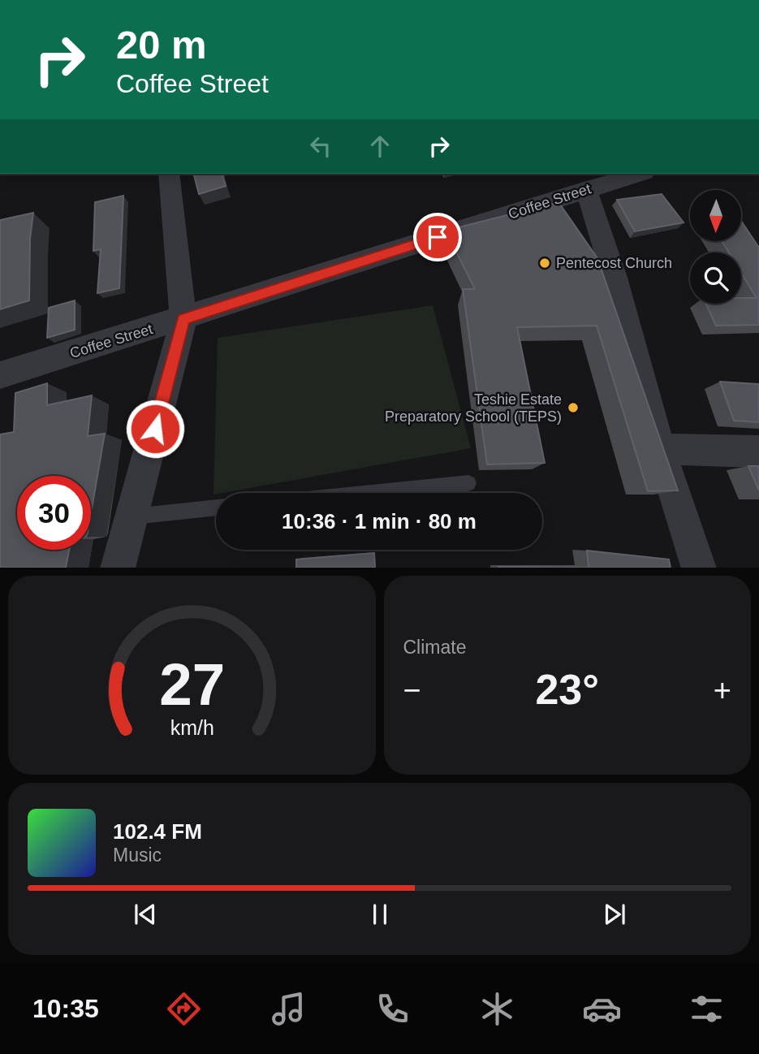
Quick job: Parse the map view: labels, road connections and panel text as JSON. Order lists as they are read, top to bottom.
{
  "streets": {
    "street": ["Coffee Street"]
  },
  "places": ["Pentecost Church", "Teshie Estate Preparatory School (TEPS)"],
  "north": "bottom",
  "page": {
    "turn": ["20 m", "Coffee Street"],
    "limit": "30",
    "trip": "10:36 · 1 min · 80 m",
    "tile": "Climate",
    "heat": ["−", "23°", "+"],
    "song": ["102.4 FM", "Music"],
    "tabs": "10:35",
    "gauge": ["27", "km/h"]
  }
}
